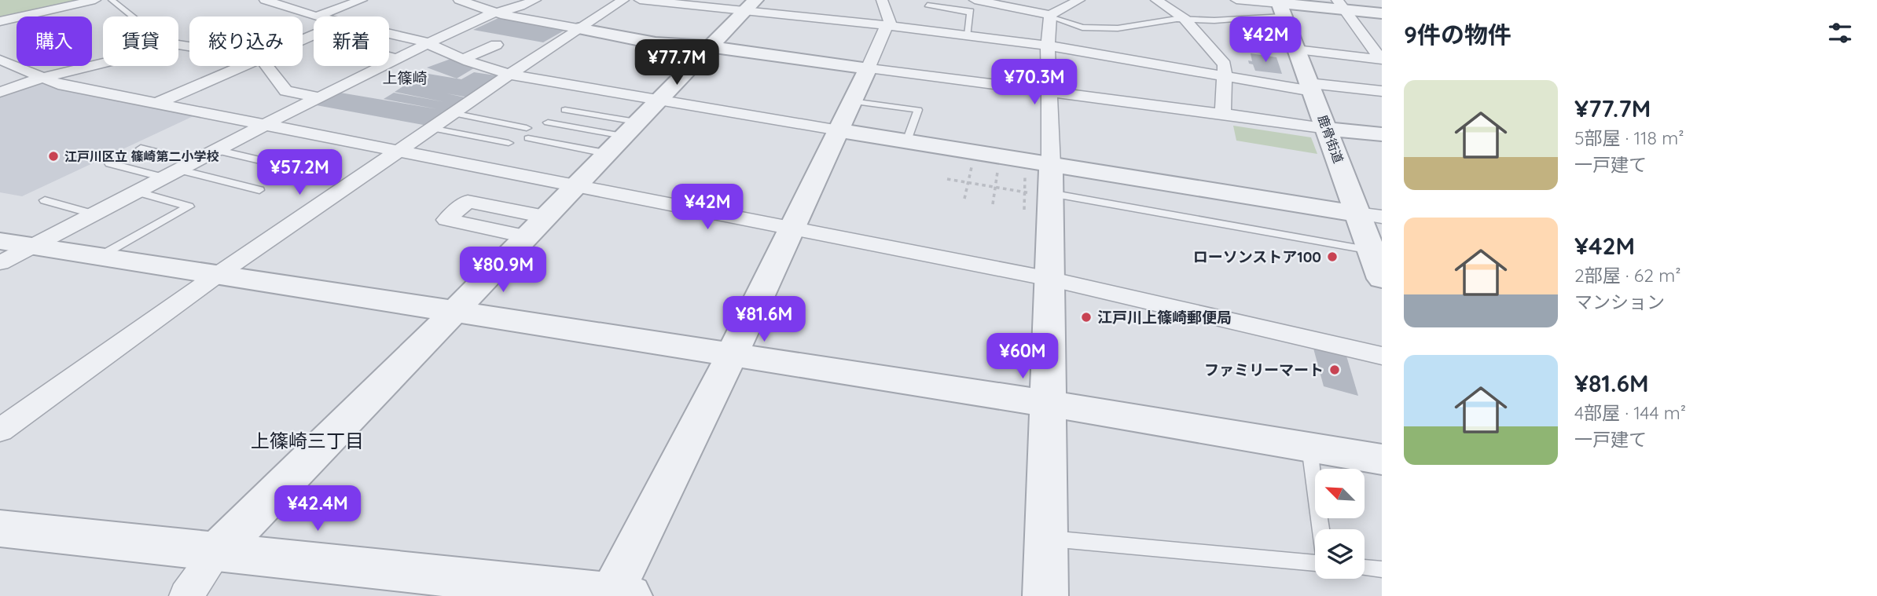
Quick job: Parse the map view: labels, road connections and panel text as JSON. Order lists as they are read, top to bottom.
{
  "streets": {
    "street": ["鹿骨街道"]
  },
  "districts": ["上篠崎", "上篠崎三丁目"],
  "places": [
    "江戸川区立 篠崎第二小学校",
    "ローソンストア100",
    "江戸川上篠崎郵便局",
    "ファミリーマート"
  ],
  "north": "top left",
  "page": {
    "heading": "9件の物件",
    "price": [
      "¥42M",
      "¥77.7M",
      "¥70.3M",
      "¥57.2M",
      "¥42M",
      "¥80.9M",
      "¥81.6M",
      "¥60M",
      "¥42.4M"
    ],
    "chip": [
      "購入",
      "賃貸",
      "絞り込み",
      "新着"
    ],
    "list": [
      {
        "name": "¥77.7M",
        "note": "5部屋 · 118 m² · 一戸建て"
      },
      {
        "name": "¥42M",
        "note": "2部屋 · 62 m² · マンション"
      },
      {
        "name": "¥81.6M",
        "note": "4部屋 · 144 m² · 一戸建て"
      }
    ]
  }
}
